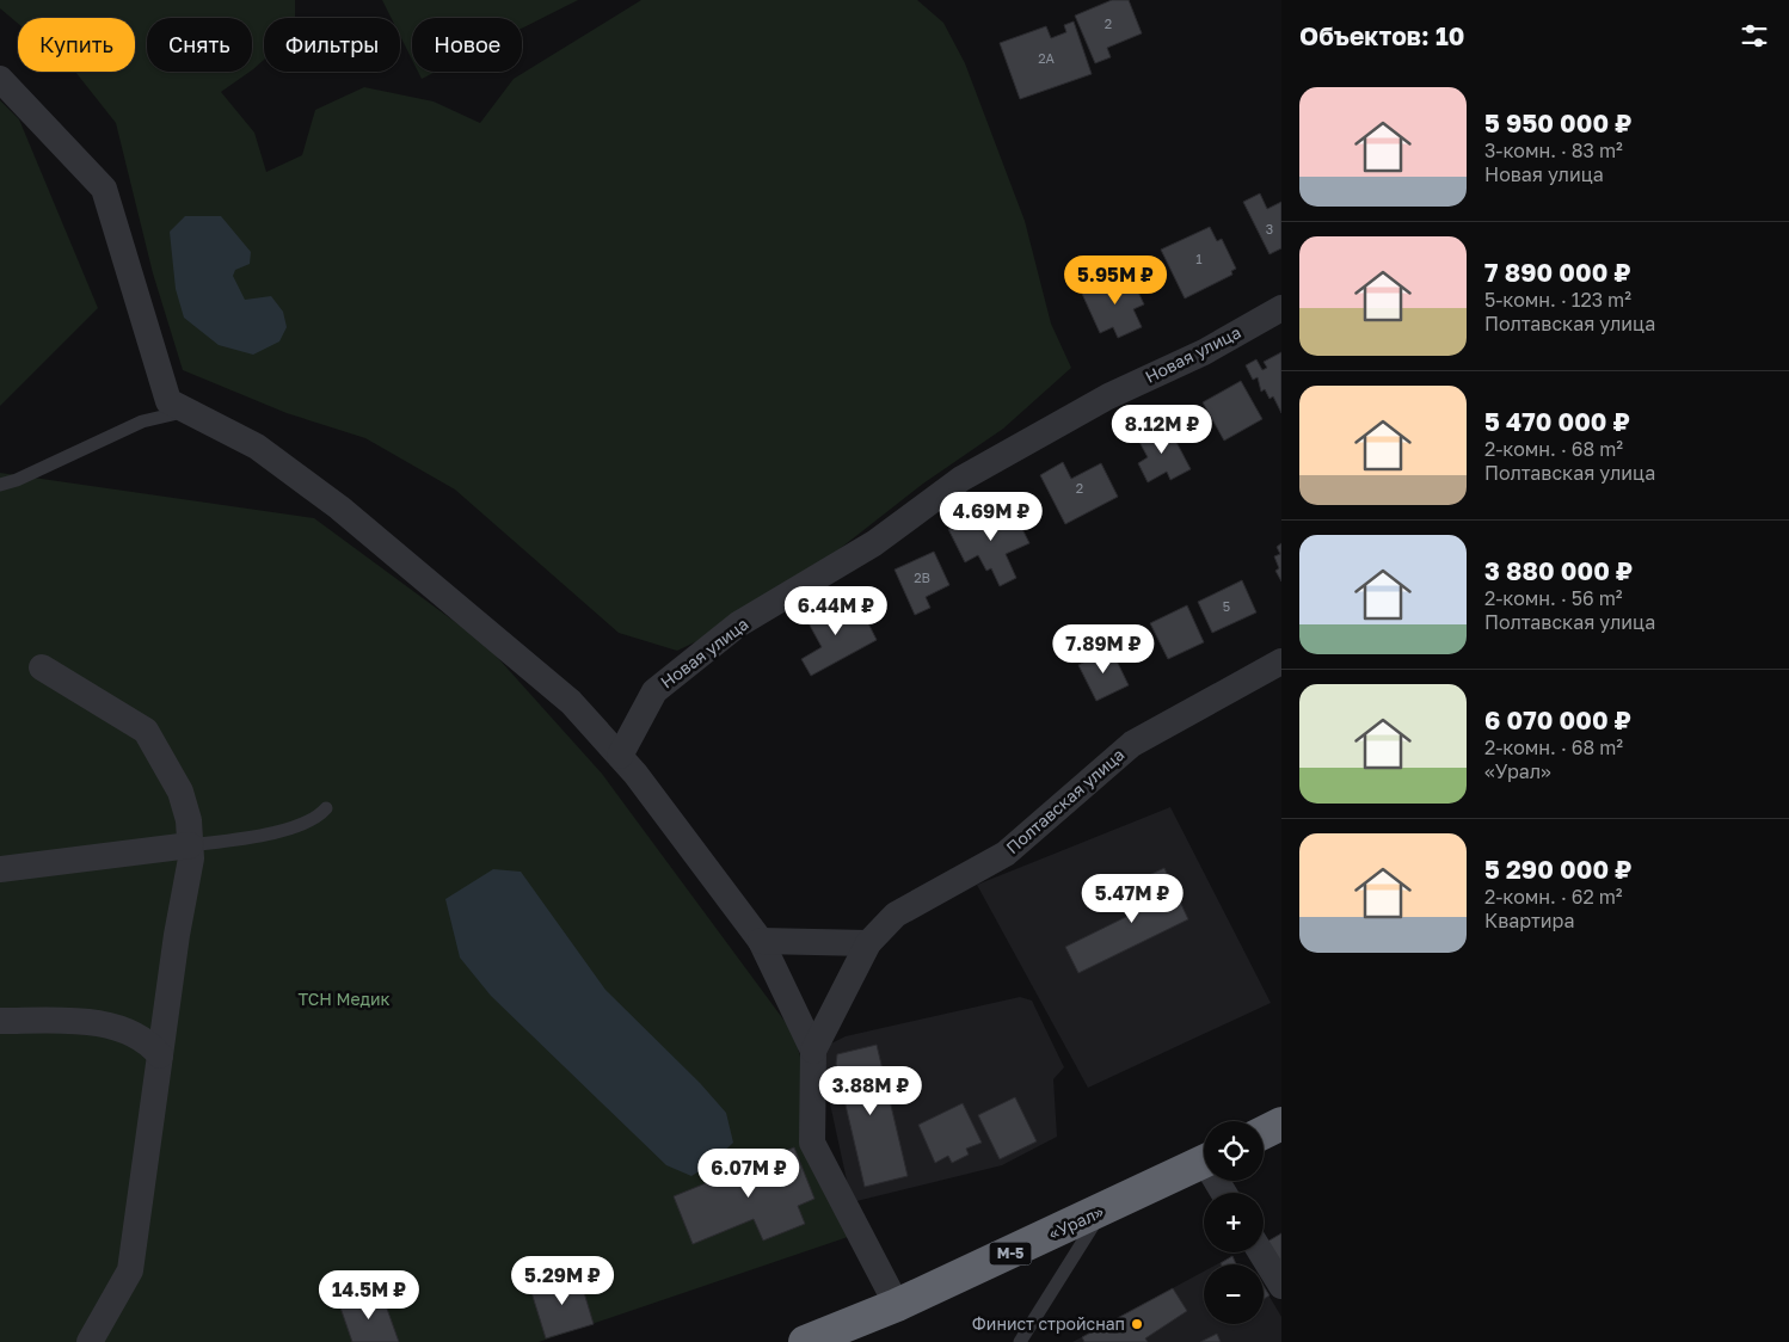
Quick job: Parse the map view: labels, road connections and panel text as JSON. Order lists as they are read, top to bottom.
{
  "streets": {
    "highway": ["«Урал»", "М-5"],
    "street": ["Новая улица", "Полтавская улица"]
  },
  "parks": ["ТСН Медик"],
  "places": ["Финист стройснап"],
  "house_numbers": [
    "2",
    "2А",
    "3",
    "1",
    "2",
    "2В",
    "5"
  ],
  "page": {
    "heading": "Объектов: 10",
    "chip": [
      "Купить",
      "Снять",
      "Фильтры",
      "Новое"
    ],
    "list": [
      {
        "name": "5 950 000 ₽",
        "note": "3-комн. · 83 m² · Новая улица"
      },
      {
        "name": "7 890 000 ₽",
        "note": "5-комн. · 123 m² · Полтавская улица"
      },
      {
        "name": "5 470 000 ₽",
        "note": "2-комн. · 68 m² · Полтавская улица"
      },
      {
        "name": "3 880 000 ₽",
        "note": "2-комн. · 56 m² · Полтавская улица"
      },
      {
        "name": "6 070 000 ₽",
        "note": "2-комн. · 68 m² · «Урал»"
      },
      {
        "name": "5 290 000 ₽",
        "note": "2-комн. · 62 m² · Квартира"
      }
    ],
    "price": [
      "5.95M ₽",
      "8.12M ₽",
      "4.69M ₽",
      "6.44M ₽",
      "7.89M ₽",
      "5.47M ₽",
      "3.88M ₽",
      "6.07M ₽",
      "5.29M ₽",
      "14.5M ₽"
    ],
    "map_buttons": ["+", "−"]
  }
}
